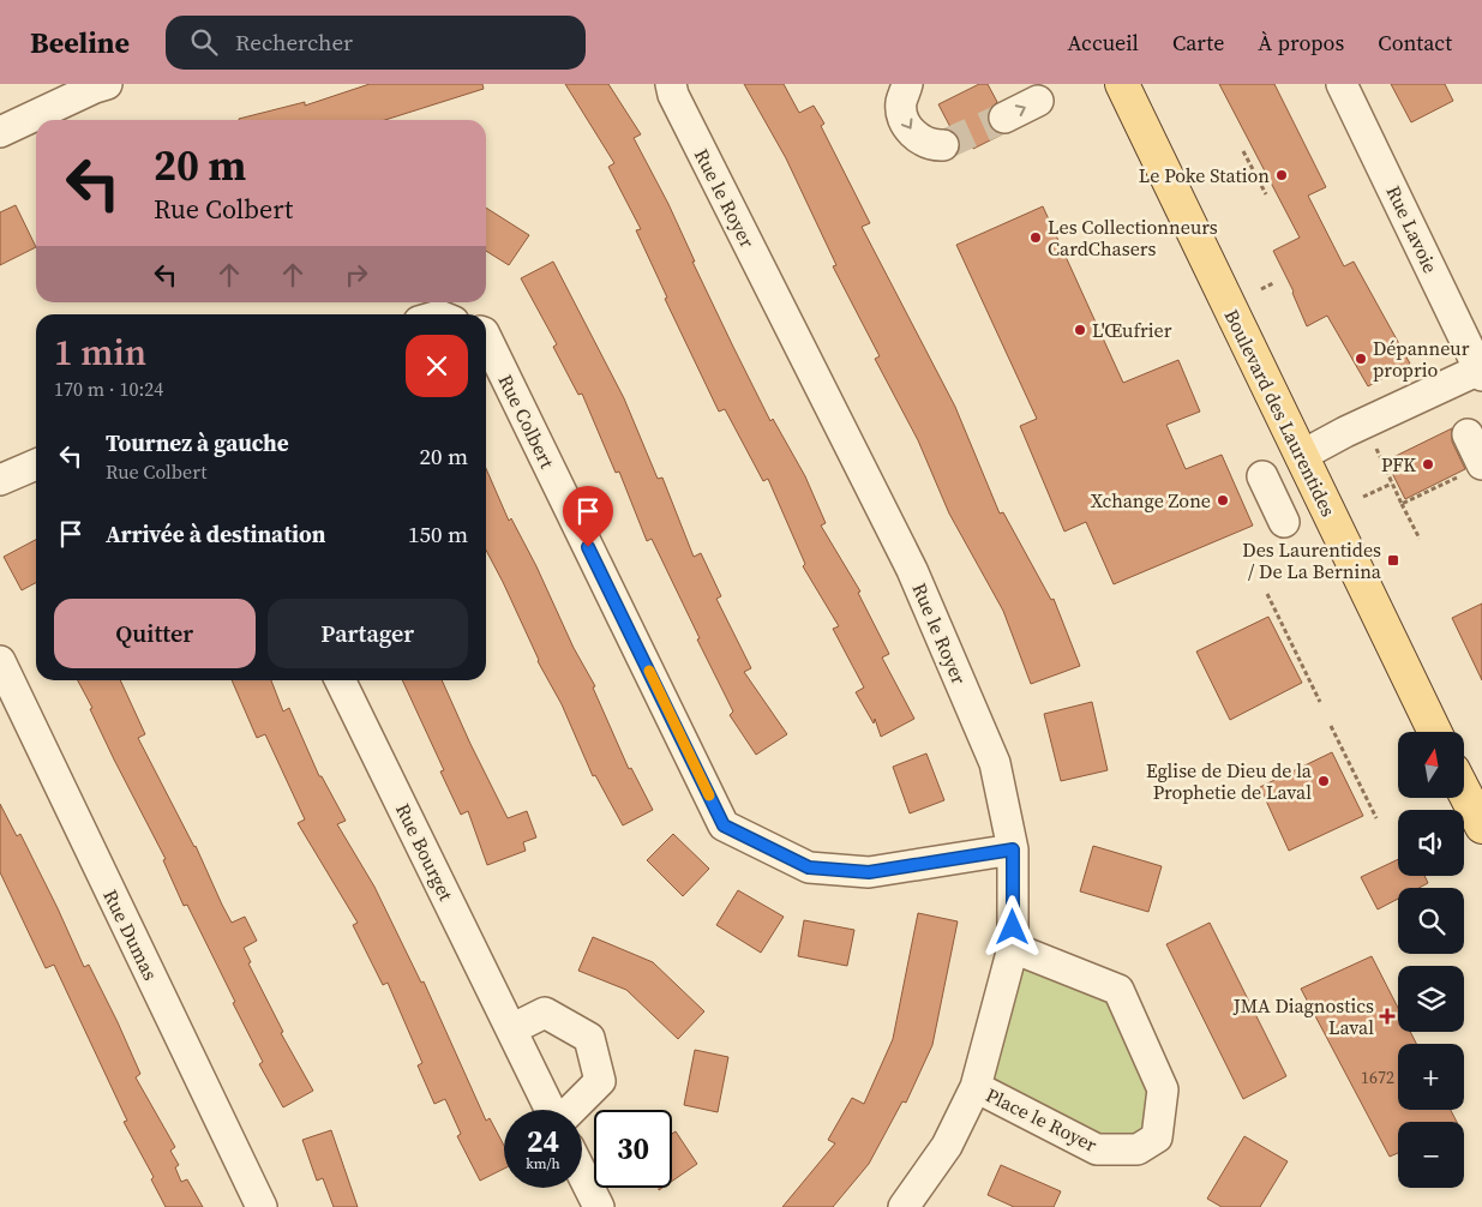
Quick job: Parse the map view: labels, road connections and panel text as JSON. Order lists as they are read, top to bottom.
{
  "streets": {
    "main road": ["Boulevard des Laurentides"],
    "street": [
      "Rue le Royer",
      "Rue Lavoie",
      "Rue Colbert",
      "Rue Bourget",
      "Rue Dumas",
      "Place le Royer"
    ]
  },
  "crossings": [
    ["Rue le Royer", "Rue Colbert"],
    ["Rue le Royer", "Place le Royer"]
  ],
  "places": {
    "other": [
      "Le Poke Station",
      "Les Collectionneurs CardChasers",
      "L'Œufrier",
      "Dépanneur proprio",
      "PFK",
      "Xchange Zone",
      "Eglise de Dieu de la Prophetie de Laval"
    ],
    "transit": ["Des Laurentides / De La Bernina"],
    "health": ["JMA Diagnostics Laval"]
  },
  "house_numbers": ["1672"],
  "north": "top",
  "page": {
    "header": "Beeline",
    "search": "Rechercher",
    "nav": [
      "Accueil",
      "Carte",
      "À propos",
      "Contact"
    ],
    "turn": ["20 m", "Rue Colbert"],
    "heading": ["1 min", "170 m · 10:24"],
    "list": [
      {
        "name": "Tournez à gauche",
        "note": "Rue Colbert",
        "value": "20 m"
      },
      {
        "name": "Arrivée à destination",
        "value": "150 m"
      }
    ],
    "buttons": ["Quitter", "Partager"],
    "map_buttons": ["+", "−"],
    "speed": "24 km/h",
    "limit": "30"
  }
}
